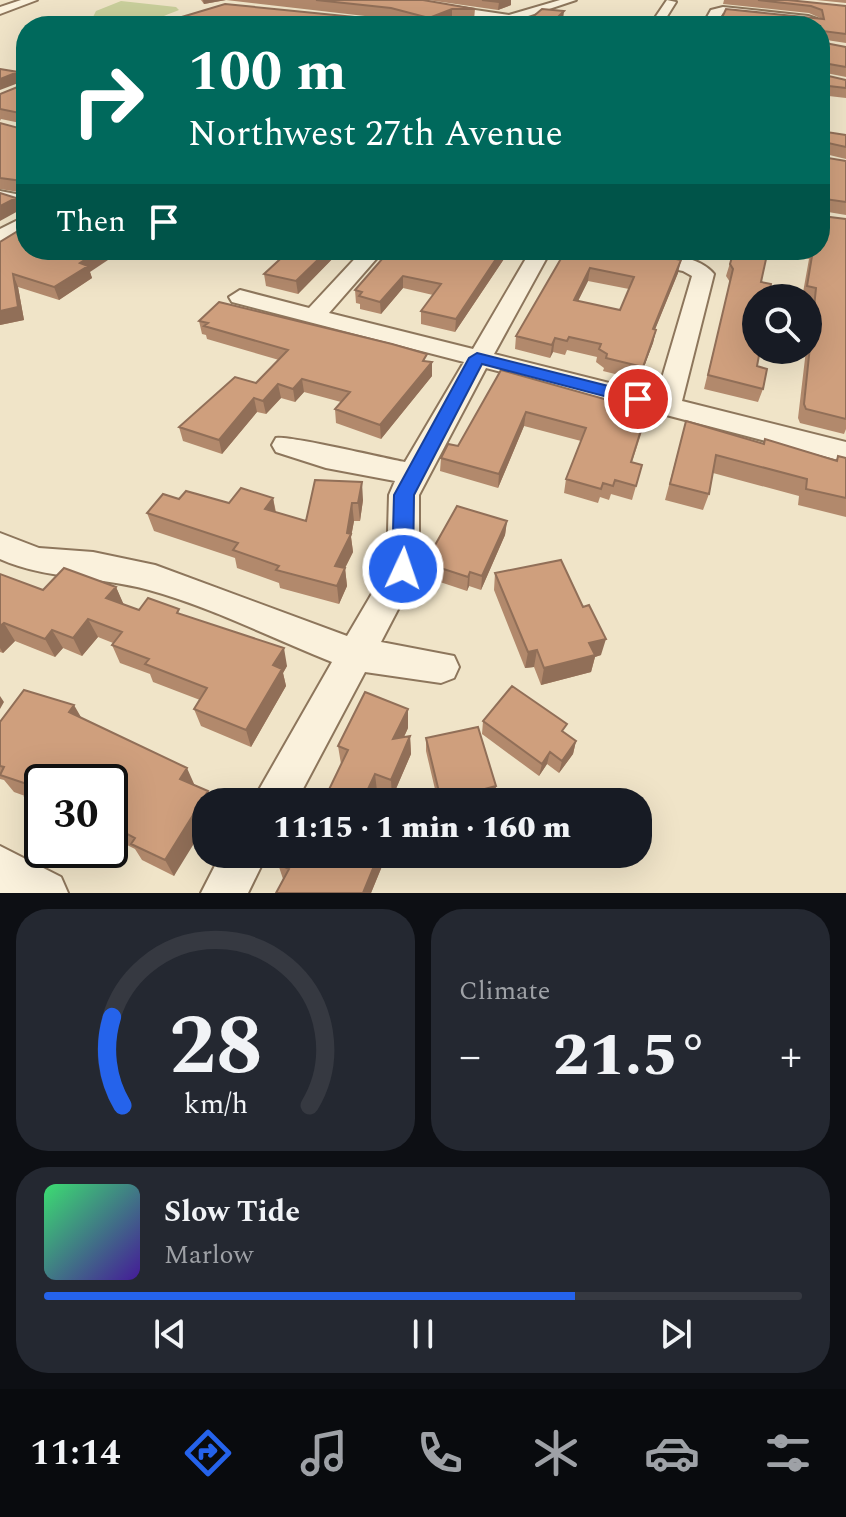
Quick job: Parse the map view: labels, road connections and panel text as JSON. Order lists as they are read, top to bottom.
{
  "page": {
    "turn": ["100 m", "Northwest 27th Avenue"],
    "then": "Then",
    "limit": "30",
    "trip": "11:15 · 1 min · 160 m",
    "tile": "Climate",
    "heat": ["−", "21.5°", "+"],
    "song": ["Slow Tide", "Marlow"],
    "tabs": "11:14",
    "gauge": ["28", "km/h"]
  }
}
